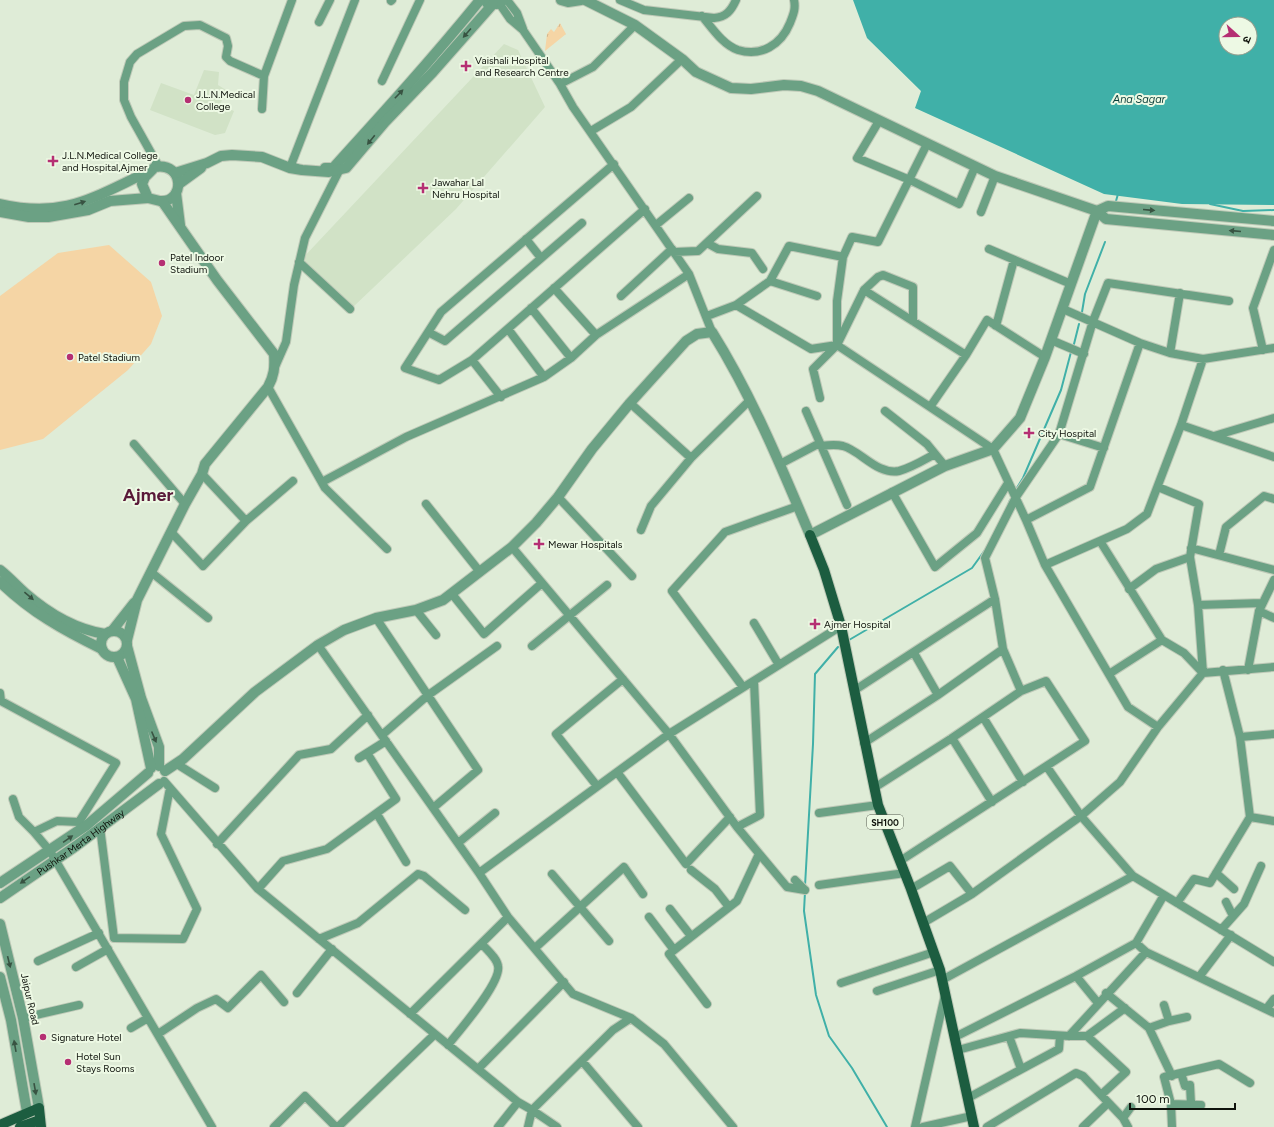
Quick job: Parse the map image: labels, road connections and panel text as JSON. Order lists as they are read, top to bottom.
{
  "streets": {
    "main road": ["SH100", "Jaipur Road"],
    "street": ["Pushkar Merta Highway"]
  },
  "districts": ["Ajmer"],
  "water": ["Ana Sagar"],
  "places": {
    "health": [
      "Vaishali Hospital and Research Centre",
      "J.L.N.Medical College and Hospital,Ajmer",
      "Jawahar Lal Nehru Hospital",
      "City Hospital",
      "Mewar Hospitals",
      "Ajmer Hospital"
    ],
    "other": [
      "J.L.N.Medical College",
      "Patel Indoor Stadium",
      "Patel Stadium",
      "Signature Hotel",
      "Hotel Sun Stays Rooms"
    ]
  },
  "scale_bar": "100 m",
  "north": "right"
}
